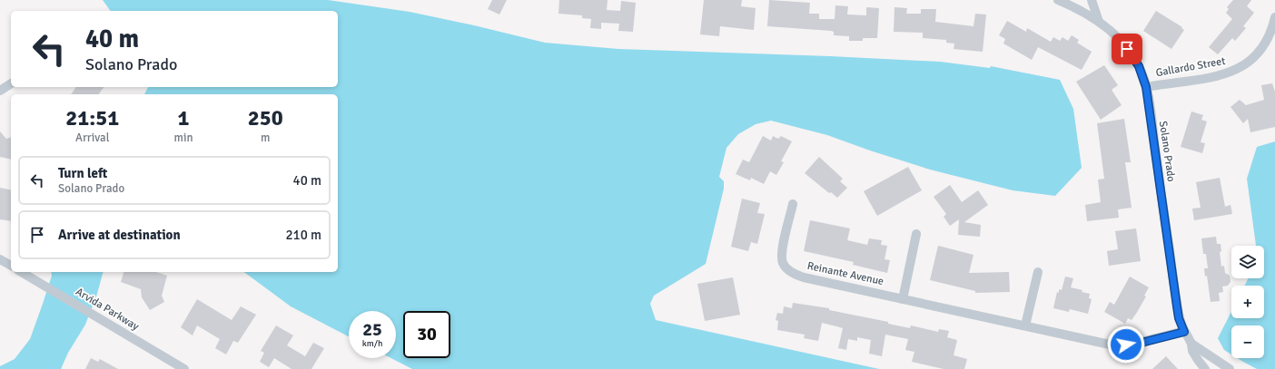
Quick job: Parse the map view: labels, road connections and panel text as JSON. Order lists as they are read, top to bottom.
{
  "streets": {
    "street": [
      "Gallardo Street",
      "Solano Prado",
      "Reinante Avenue",
      "Arvida Parkway"
    ]
  },
  "crossings": [
    ["Gallardo Street", "Solano Prado"],
    ["Solano Prado", "Reinante Avenue"]
  ],
  "page": {
    "turn": ["40 m", "Solano Prado"],
    "eta": [
      "21:51",
      "Arrival",
      "1",
      "min",
      "250",
      "m"
    ],
    "list": [
      {
        "name": "Turn left",
        "note": "Solano Prado",
        "value": "40 m"
      },
      {
        "name": "Arrive at destination",
        "value": "210 m"
      }
    ],
    "map_buttons": ["+", "−"],
    "speed": "25 km/h",
    "limit": "30"
  }
}
